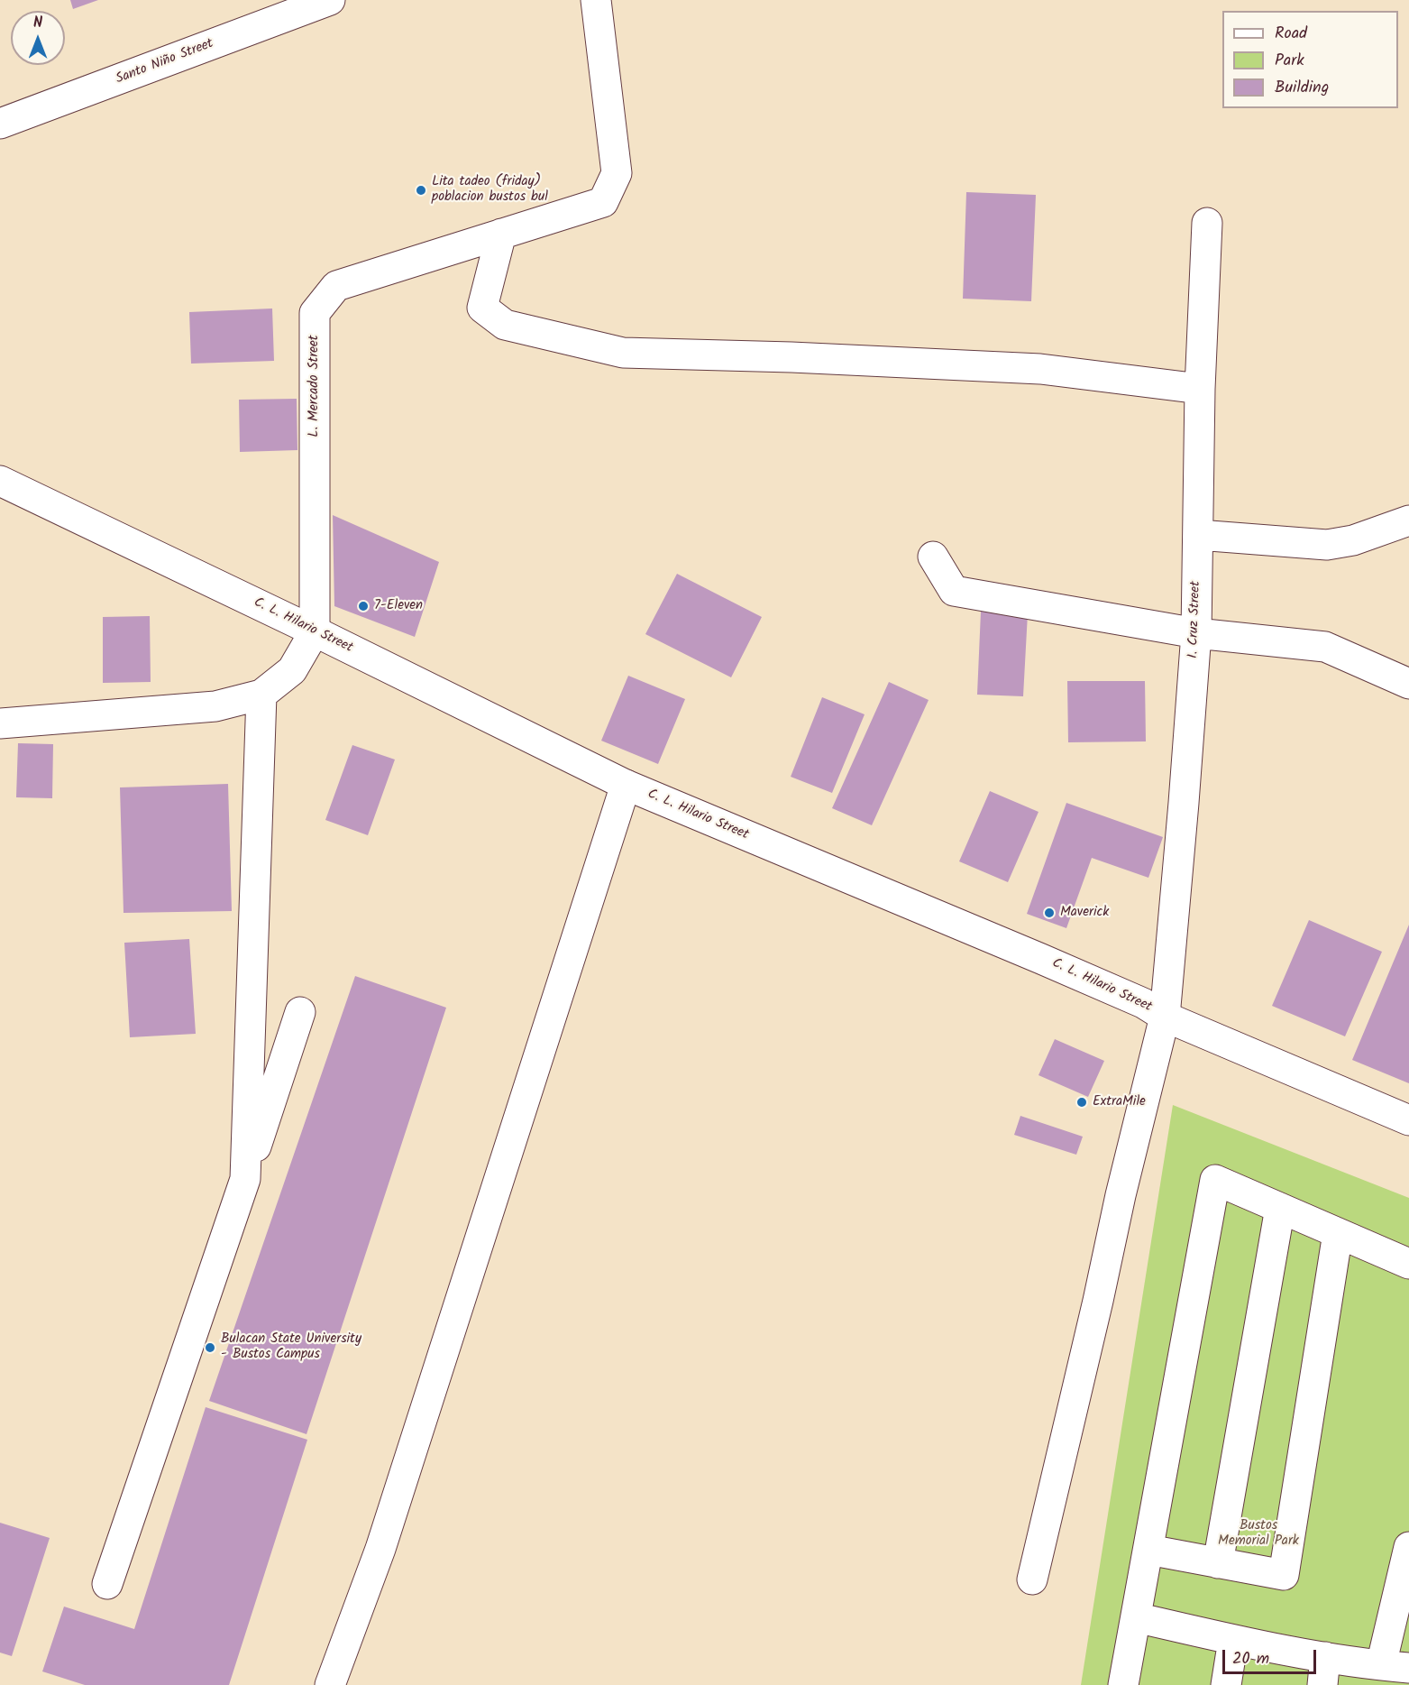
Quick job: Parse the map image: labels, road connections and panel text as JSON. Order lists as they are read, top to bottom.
{
  "streets": {
    "street": [
      "Santo Niño Street",
      "L. Mercado Street",
      "I. Cruz Street",
      "C. L. Hilario Street"
    ]
  },
  "crossings": [
    ["L. Mercado Street", "C. L. Hilario Street"],
    ["I. Cruz Street", "C. L. Hilario Street"]
  ],
  "parks": ["Bustos Memorial Park"],
  "places": [
    "Lita tadeo (friday) poblacion bustos bul",
    "7-Eleven",
    "Maverick",
    "ExtraMile",
    "Bulacan State University - Bustos Campus"
  ],
  "legend": ["Road", "Park", "Building"],
  "scale_bar": "20 m",
  "north": "top"
}
